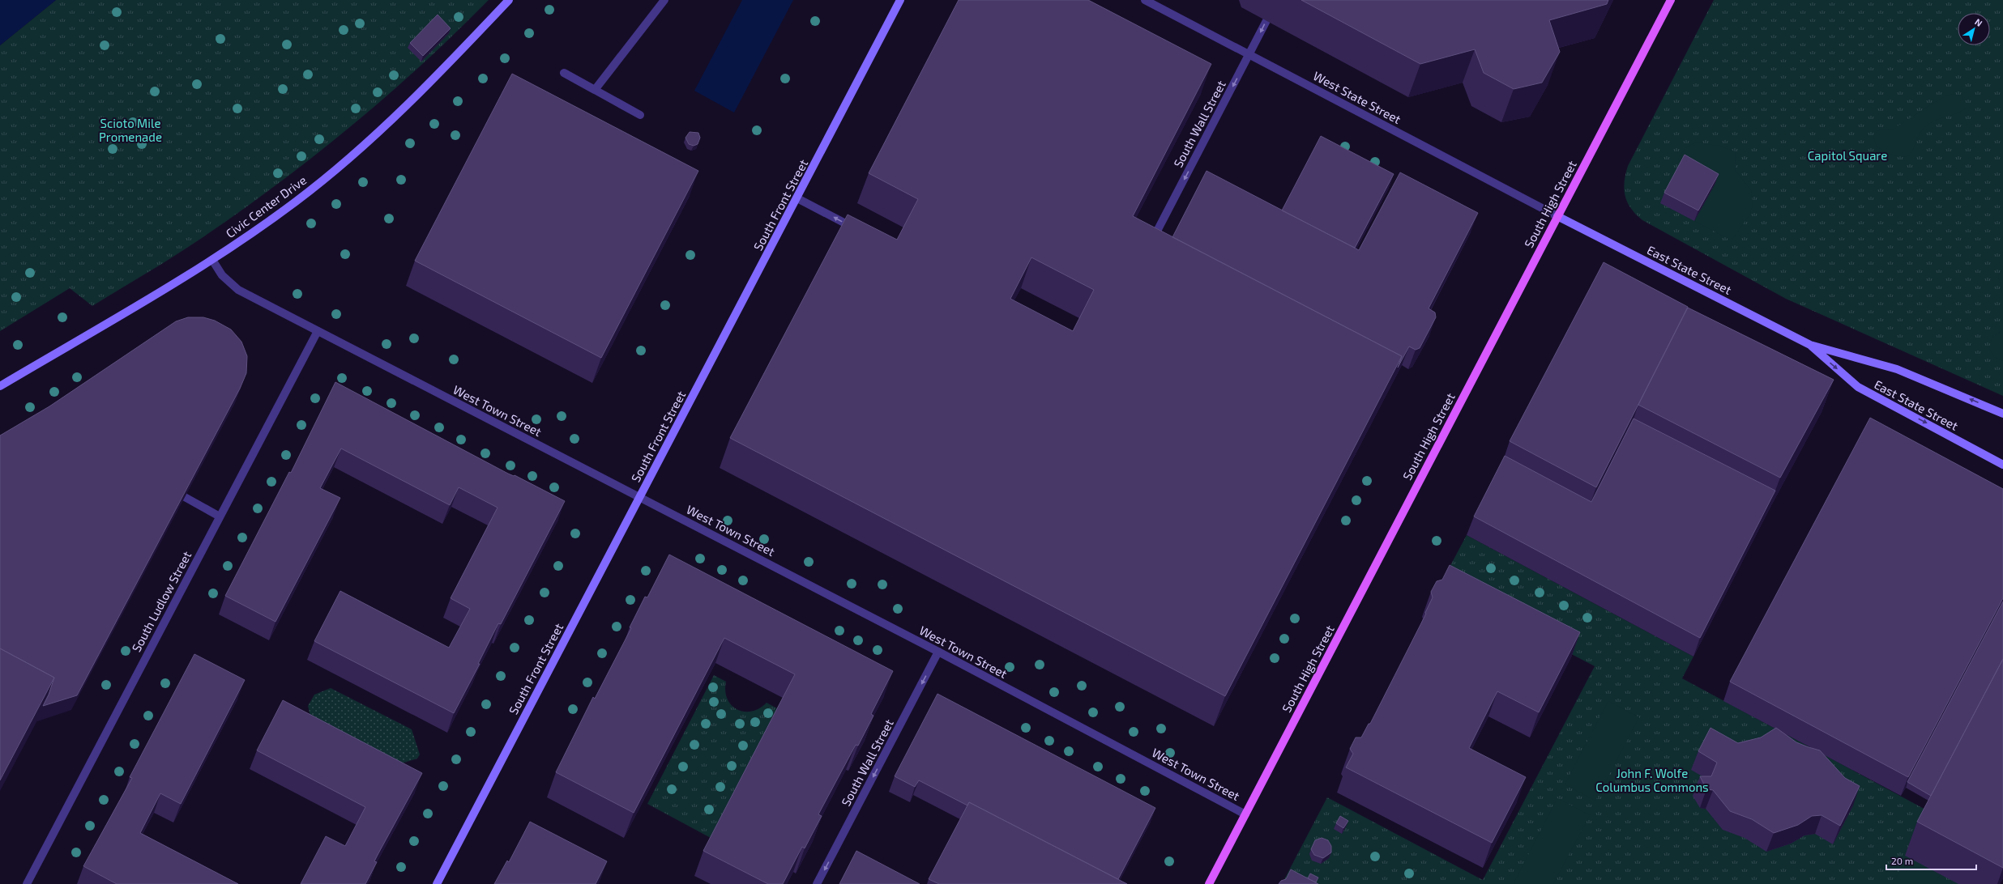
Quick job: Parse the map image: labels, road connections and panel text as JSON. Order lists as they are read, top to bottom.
{
  "streets": {
    "main road": ["South High Street"],
    "street": [
      "West State Street",
      "South Wall Street",
      "South Front Street",
      "Civic Center Drive",
      "East State Street",
      "West Town Street",
      "South Ludlow Street"
    ]
  },
  "crossings": [
    ["West State Street", "South Wall Street"],
    ["West State Street", "South High Street"],
    ["West State Street", "East State Street"],
    ["South Wall Street", "West Town Street"],
    ["South High Street", "East State Street"],
    ["South High Street", "West Town Street"],
    ["South Front Street", "West Town Street"],
    ["Civic Center Drive", "West Town Street"],
    ["West Town Street", "South Ludlow Street"]
  ],
  "one_way": ["South Wall Street"],
  "parks": ["Scioto Mile Promenade", "Capitol Square", "John F. Wolfe Columbus Commons"],
  "scale_bar": "20 m",
  "north": "top right"
}
